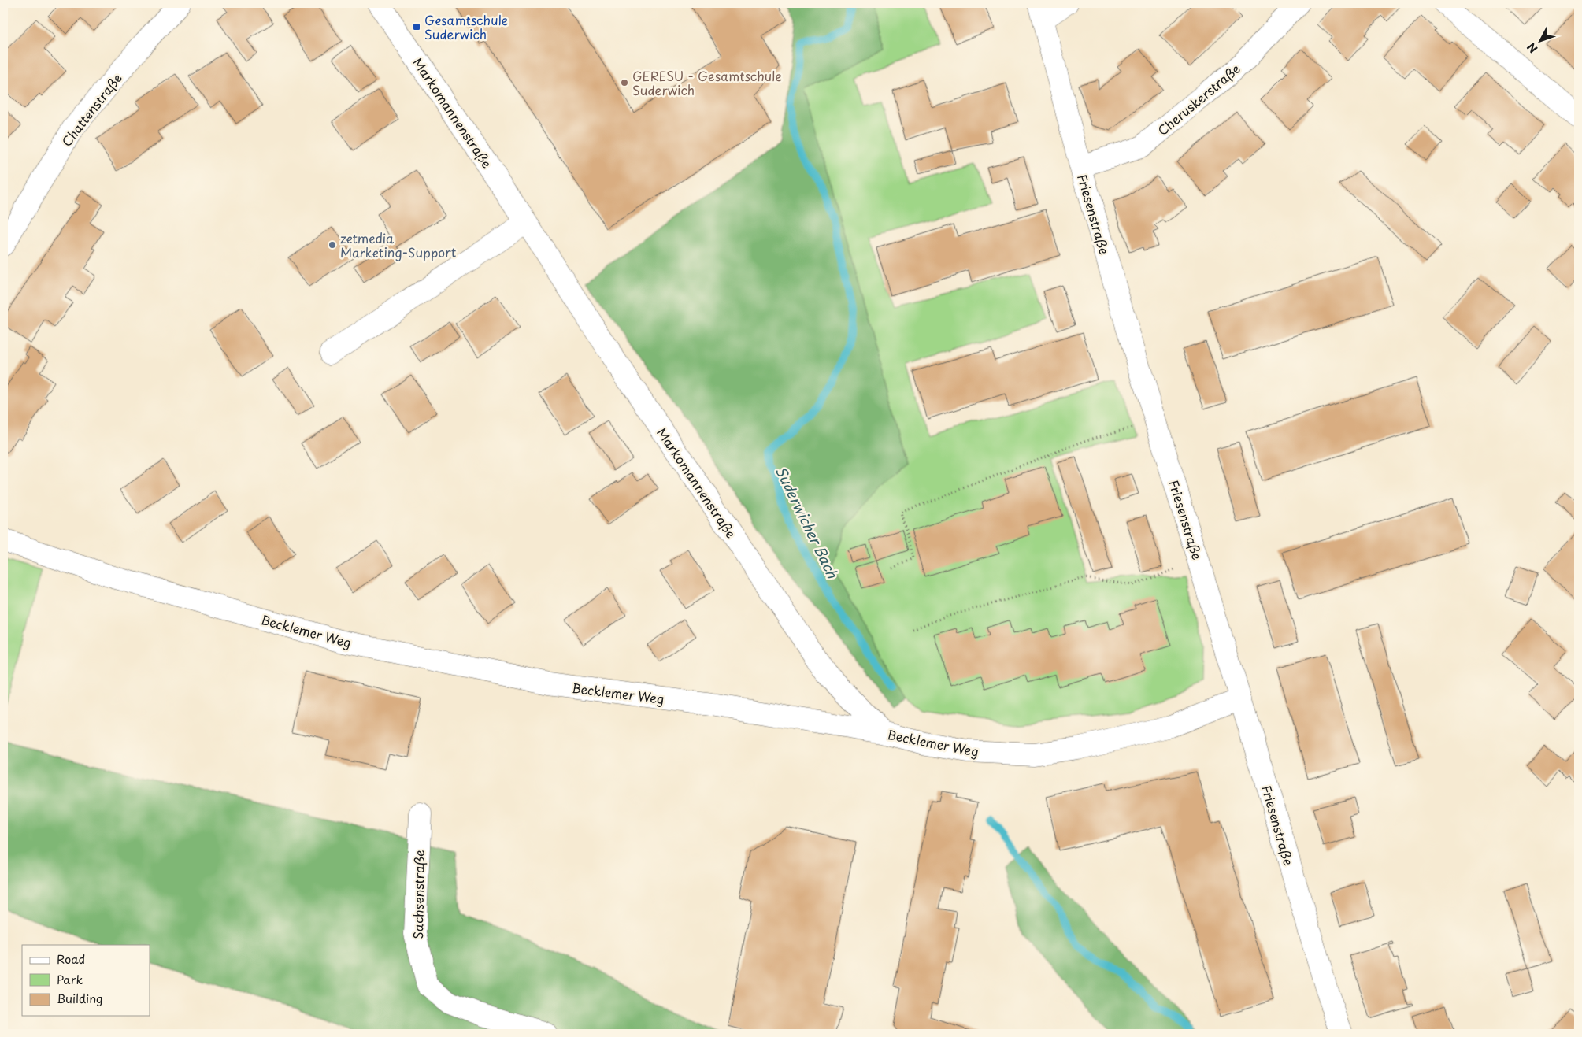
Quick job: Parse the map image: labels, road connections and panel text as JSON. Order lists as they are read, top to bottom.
{
  "streets": {
    "street": [
      "Cheruskerstraße",
      "Chattenstraße",
      "Markomannenstraße",
      "Friesenstraße",
      "Becklemer Weg",
      "Sachsenstraße"
    ]
  },
  "crossings": [
    ["Cheruskerstraße", "Friesenstraße"],
    ["Markomannenstraße", "Becklemer Weg"],
    ["Friesenstraße", "Becklemer Weg"]
  ],
  "water": ["Suderwicher Bach"],
  "places": {
    "transit": ["Gesamtschule Suderwich"],
    "other": ["GERESU - Gesamtschule Suderwich", "zetmedia Marketing-Support"]
  },
  "legend": ["Road", "Park", "Building"],
  "north": "bottom left"
}
